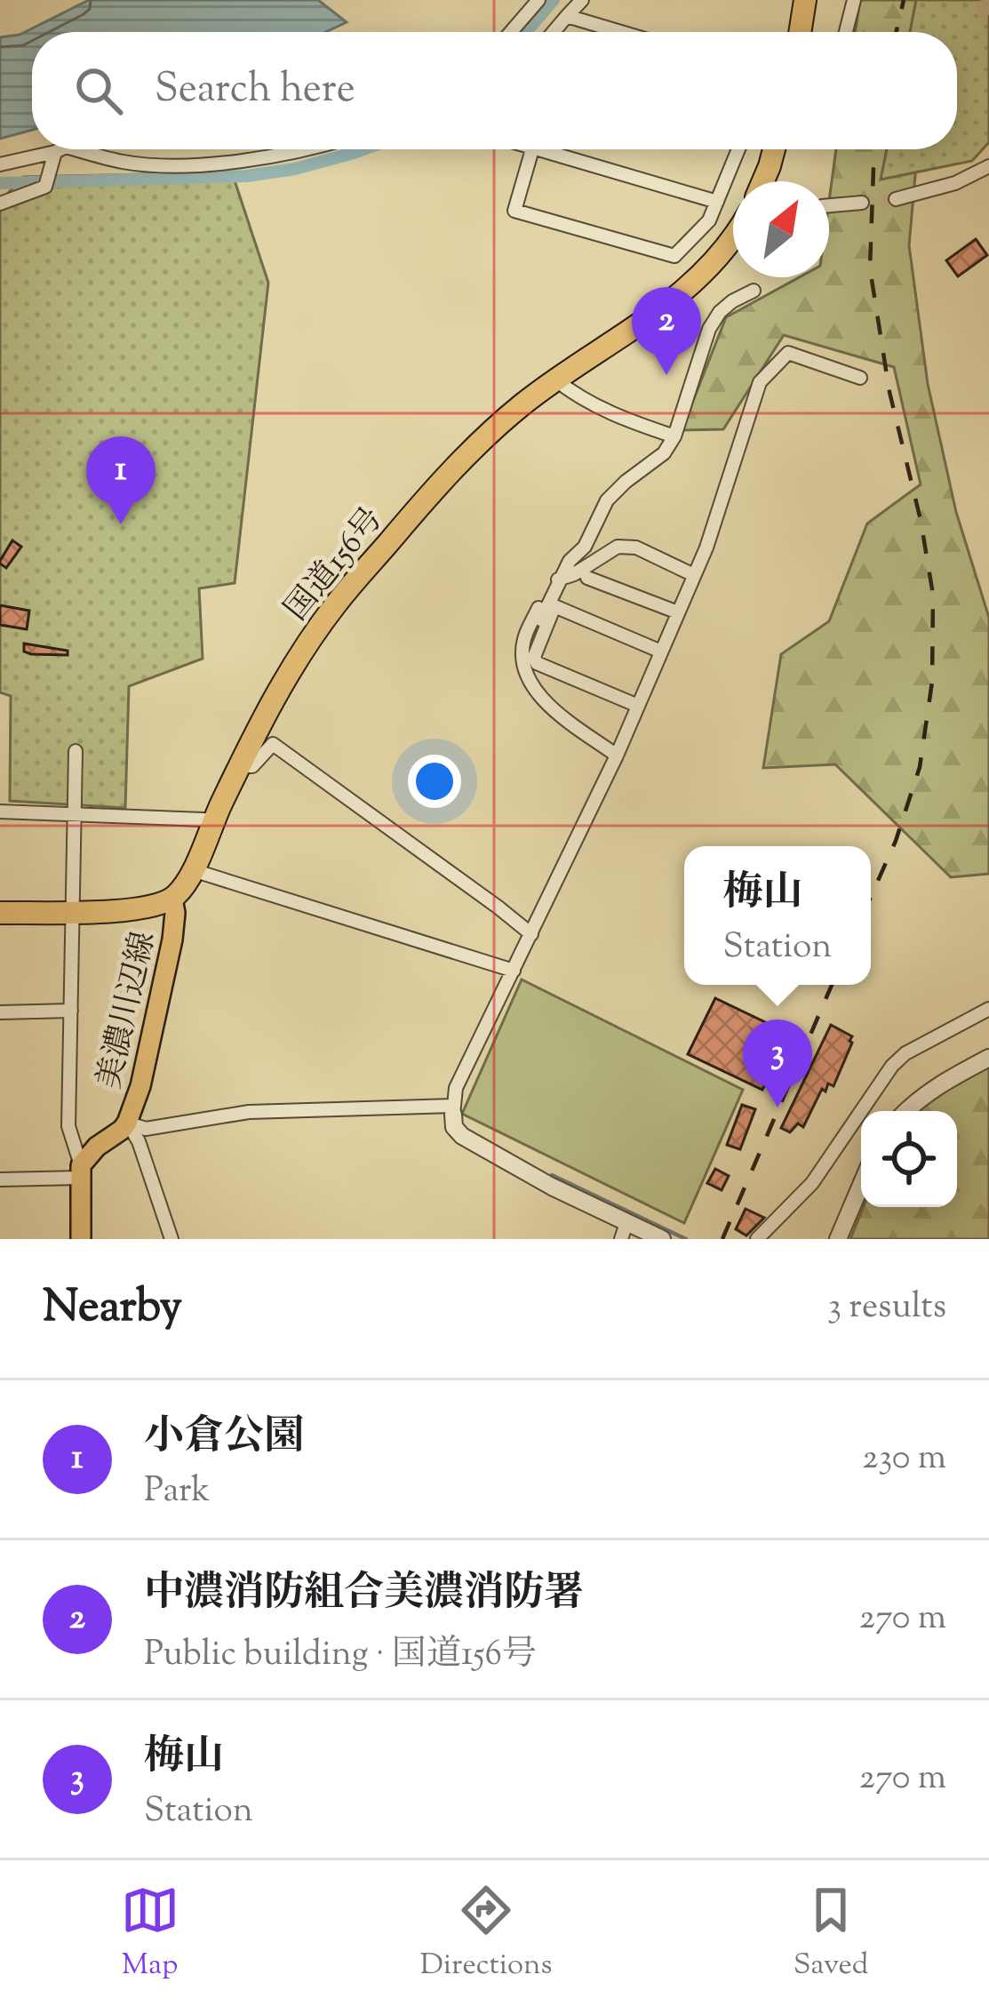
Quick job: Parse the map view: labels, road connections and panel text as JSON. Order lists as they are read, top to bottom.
{
  "streets": {
    "highway": ["国道156号"],
    "main road": ["美濃川辺線"]
  },
  "crossings": [
    ["国道156号", "美濃川辺線"]
  ],
  "north": "top right",
  "page": {
    "search": "Search here",
    "pins": ["2", "1", "3"],
    "popup": ["梅山", "Station"],
    "heading": ["Nearby", "3 results"],
    "list": [
      {
        "mark": "1",
        "name": "小倉公園",
        "note": "Park",
        "value": "230 m"
      },
      {
        "mark": "2",
        "name": "中濃消防組合美濃消防署",
        "note": "Public building · 国道156号",
        "value": "270 m"
      },
      {
        "mark": "3",
        "name": "梅山",
        "note": "Station",
        "value": "270 m"
      }
    ],
    "nav": ["Map", "Directions", "Saved"]
  }
}
